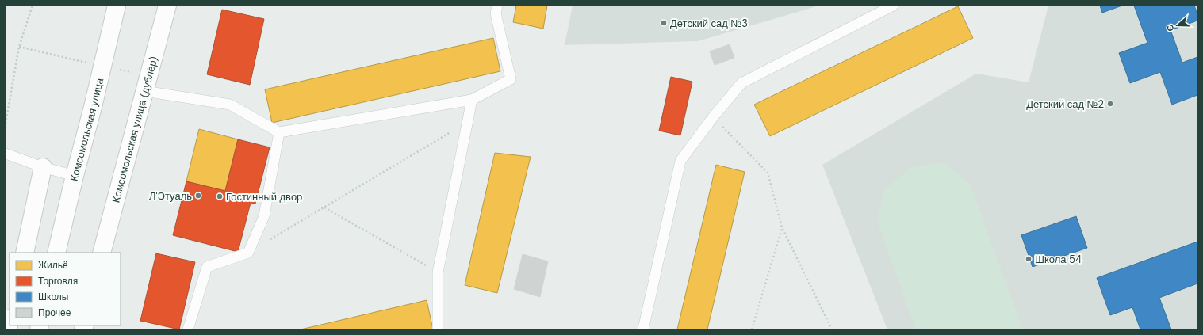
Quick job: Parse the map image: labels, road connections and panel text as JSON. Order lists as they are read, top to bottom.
{
  "streets": {
    "street": ["Комсомольская улица", "Комсомольская улица (дублёр)"]
  },
  "places": [
    "Детский сад №3",
    "Детский сад №2",
    "Л'Этуаль",
    "Гостинный двор",
    "Школа 54"
  ],
  "legend": [
    "Жильё",
    "Торговля",
    "Школы",
    "Прочее"
  ],
  "north": "left"
}
